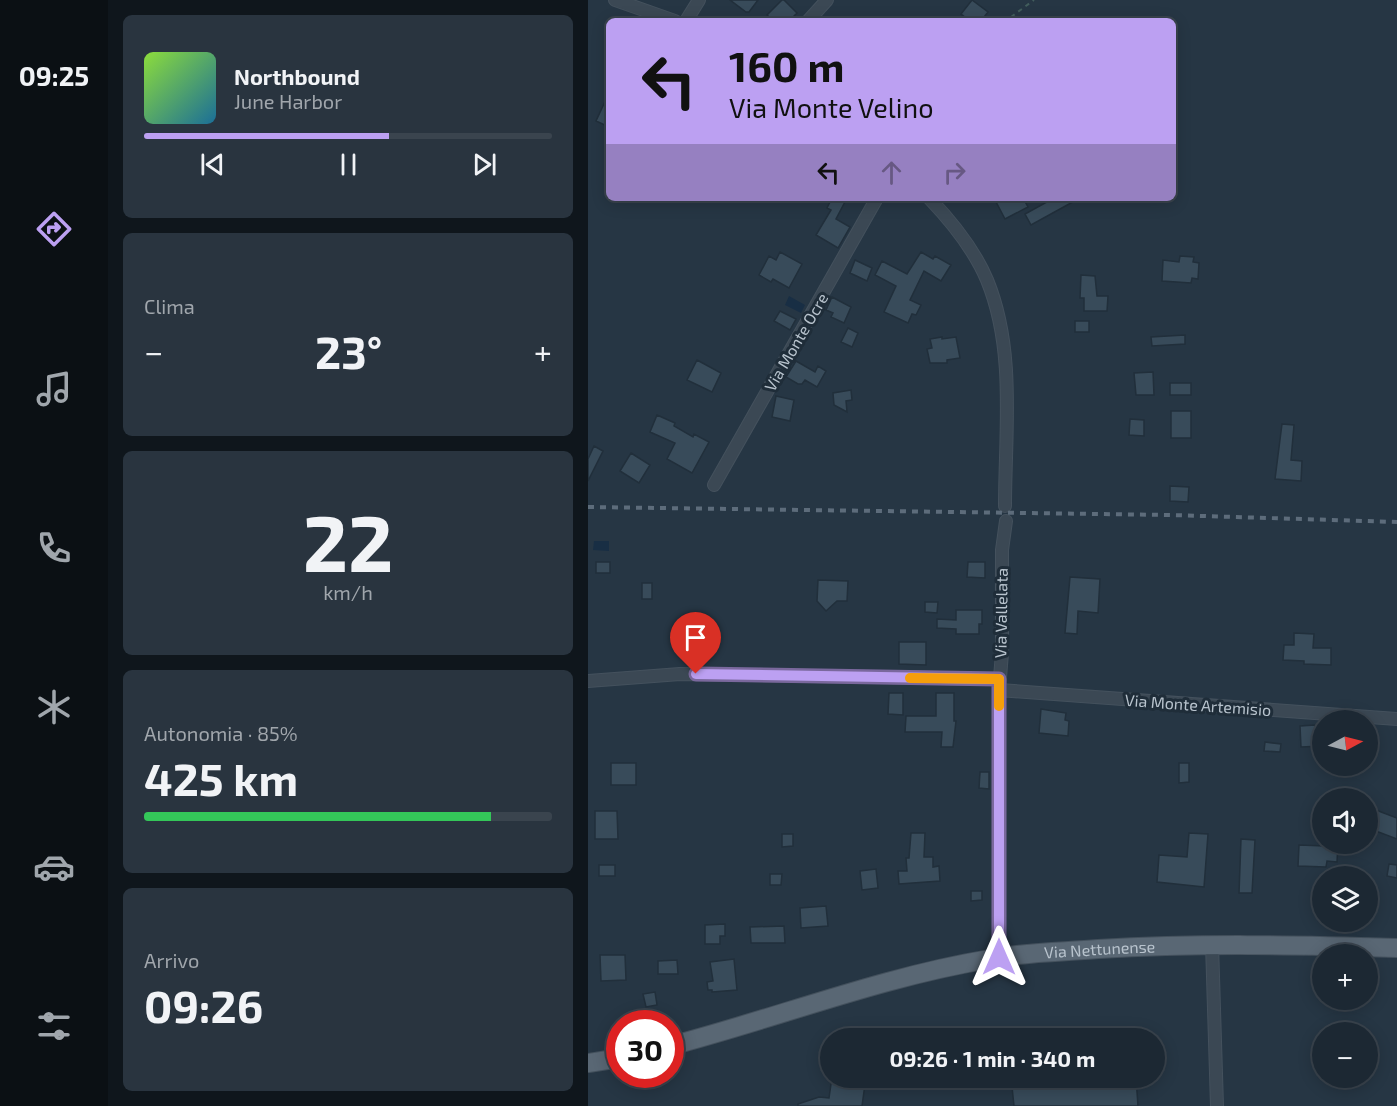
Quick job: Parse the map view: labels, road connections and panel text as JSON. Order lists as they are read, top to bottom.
{
  "streets": {
    "main road": ["Via Nettunense"],
    "street": ["Via Monte Ocre", "Via Vallelata", "Via Monte Artemisio"]
  },
  "crossings": [
    ["Via Vallelata", "Via Monte Artemisio"],
    ["Via Vallelata", "Via Nettunense"]
  ],
  "north": "right",
  "page": {
    "tabs": "09:25",
    "turn": ["160 m", "Via Monte Velino"],
    "song": ["Northbound", "June Harbor"],
    "tile": [
      "Clima",
      ["22", "km/h"],
      ["Autonomia · 85%", "425 km"],
      ["Arrivo", "09:26"]
    ],
    "heat": ["−", "23°", "+"],
    "map_buttons": ["+", "−"],
    "limit": "30",
    "trip": "09:26 · 1 min · 340 m"
  }
}
